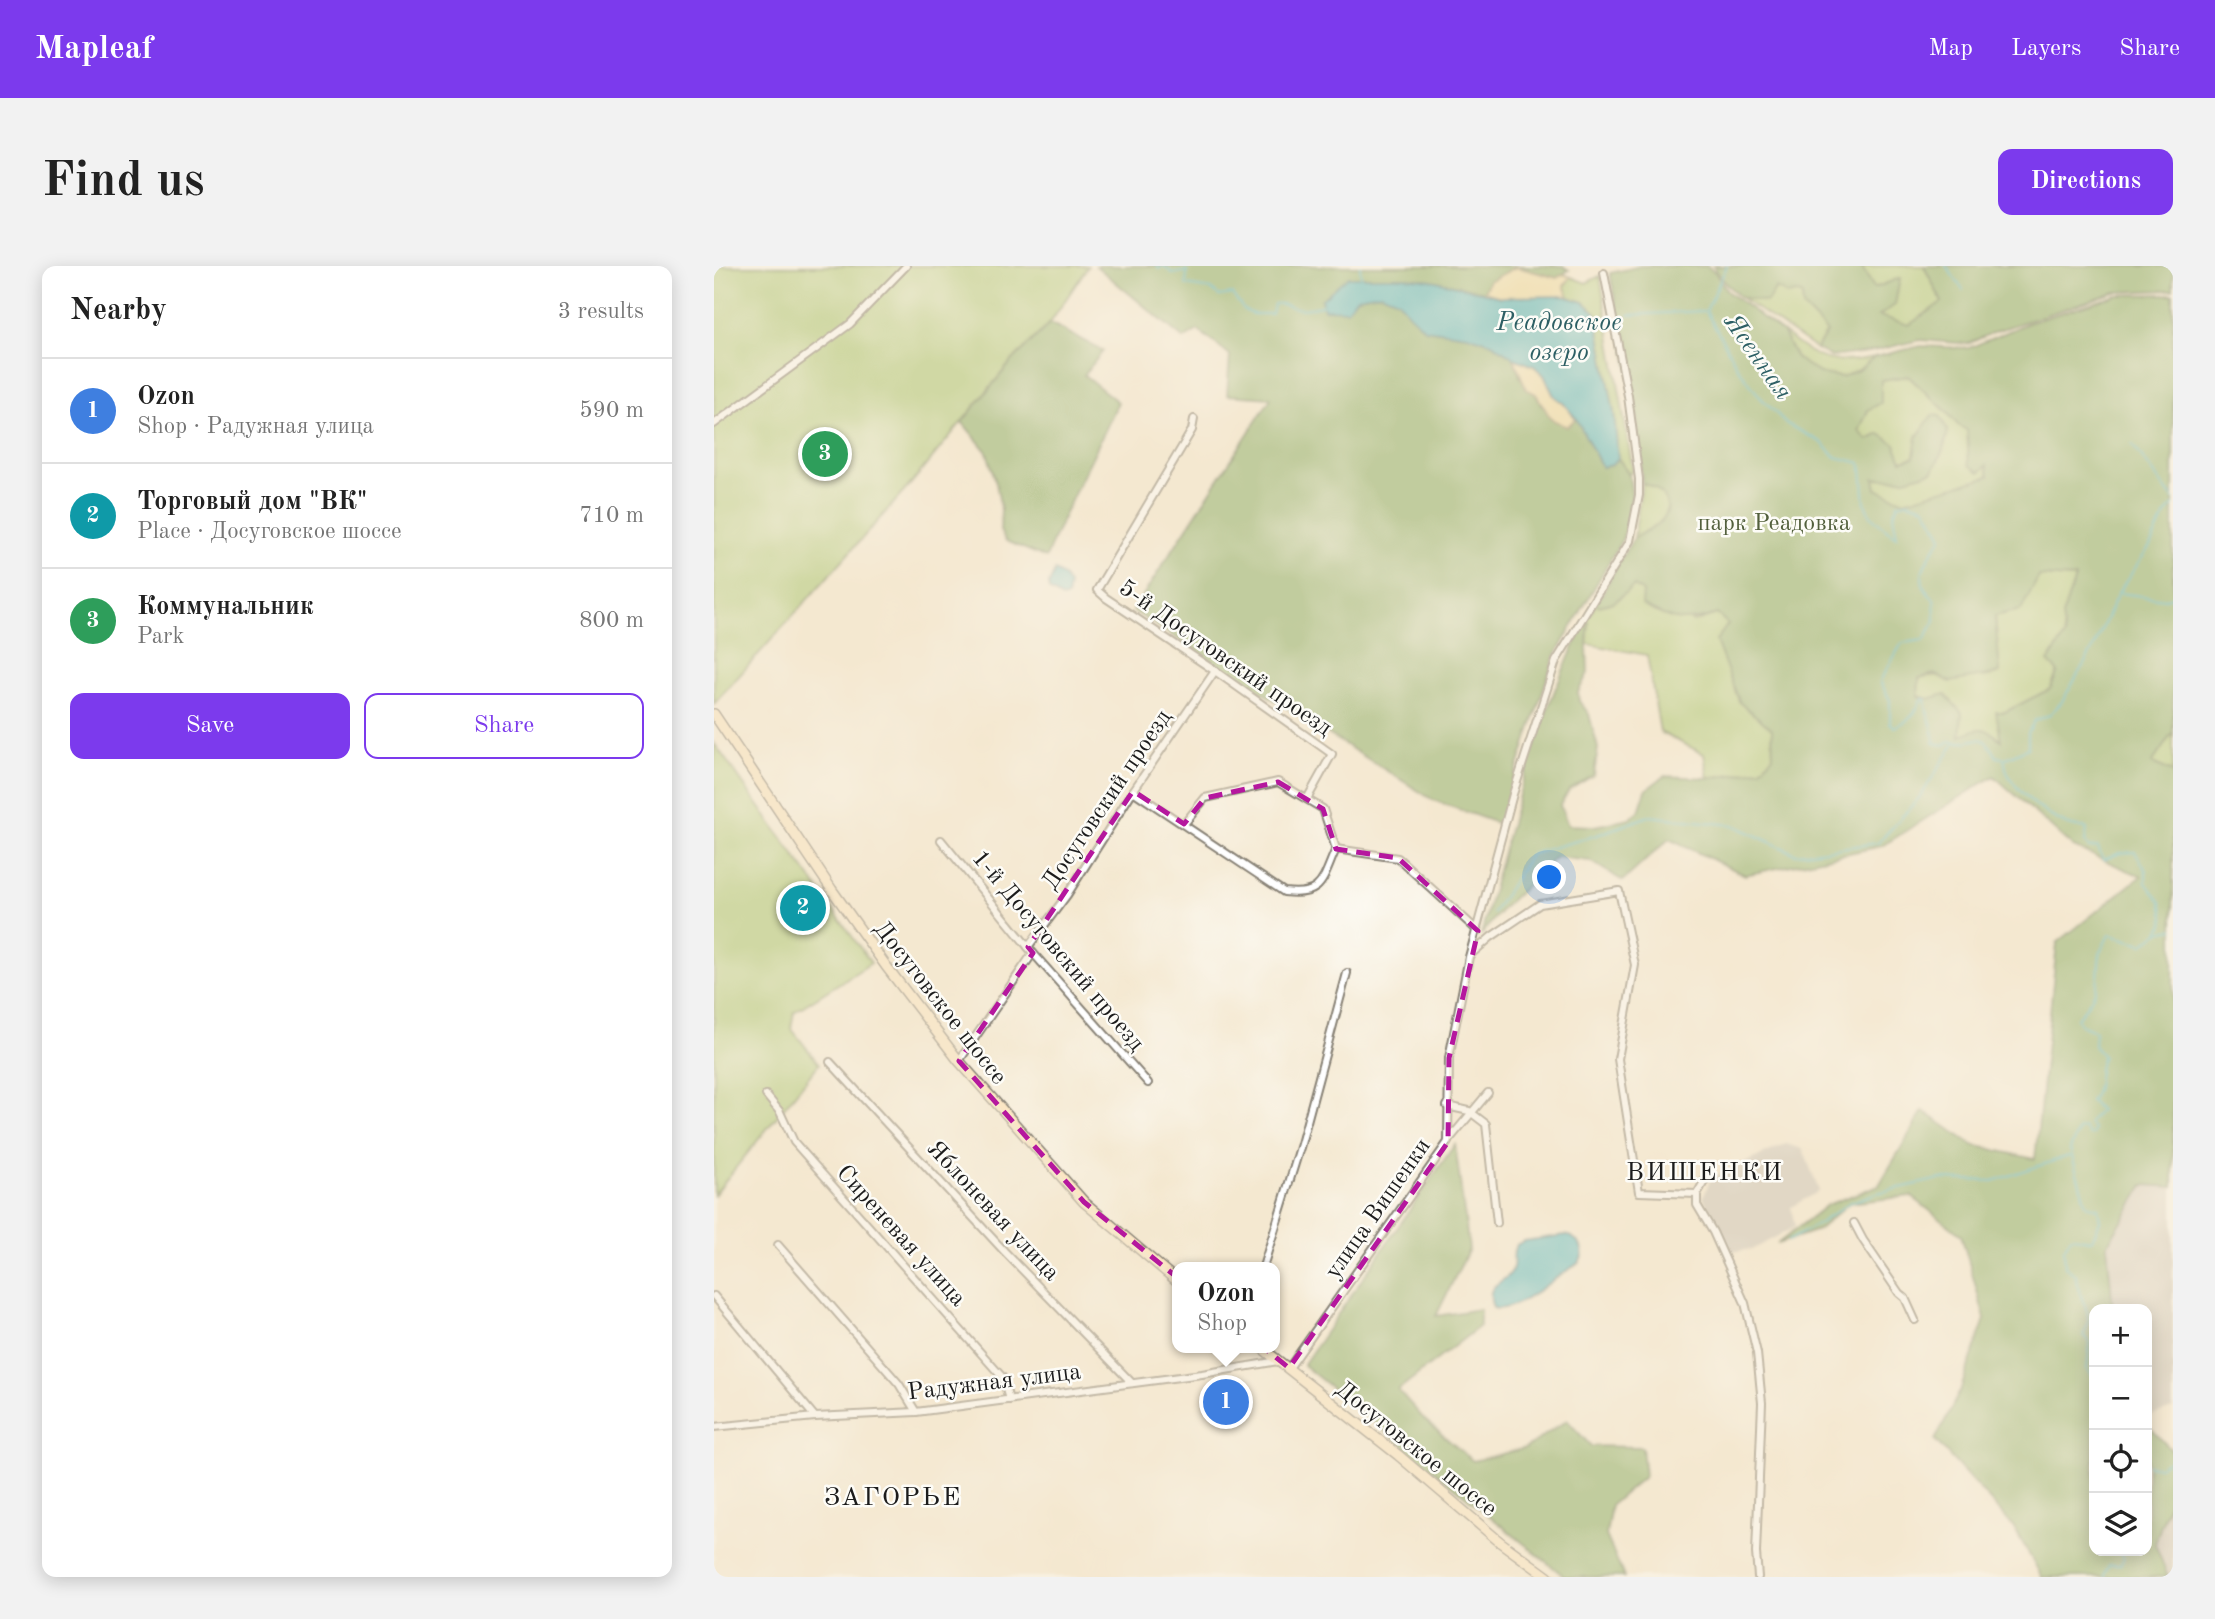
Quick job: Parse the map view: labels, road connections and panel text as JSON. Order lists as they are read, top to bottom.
{
  "streets": {
    "main road": ["Досуговское шоссе"],
    "street": [
      "5-й Досуговский проезд",
      "Досуговский проезд",
      "1-й Досуговский проезд",
      "улица Вишенки",
      "Яблоневая улица",
      "Сиреневая улица",
      "Радужная улица"
    ]
  },
  "crossings": [
    ["5-й Досуговский проезд", "Досуговский проезд"],
    ["Досуговский проезд", "1-й Досуговский проезд"],
    ["Досуговский проезд", "Досуговское шоссе"],
    ["Досуговское шоссе", "улица Вишенки"],
    ["Досуговское шоссе", "Радужная улица"],
    ["Яблоневая улица", "Радужная улица"],
    ["Сиреневая улица", "Радужная улица"]
  ],
  "districts": ["ВИШЕНКИ", "ЗАГОРЬЕ"],
  "water": ["Реадовское озеро", "Ясенная"],
  "parks": ["парк Реадовка"],
  "page": {
    "header": "Mapleaf",
    "nav": ["Map", "Layers", "Share"],
    "buttons": [
      "Directions",
      ["Save", "Share"]
    ],
    "title": "Find us",
    "heading": ["Nearby", "3 results"],
    "list": [
      {
        "mark": "1",
        "name": "Ozon",
        "note": "Shop · Радужная улица",
        "value": "590 m"
      },
      {
        "mark": "2",
        "name": "Торговый дом \"ВК\"",
        "note": "Place · Досуговское шоссе",
        "value": "710 m"
      },
      {
        "mark": "3",
        "name": "Коммунальник",
        "note": "Park",
        "value": "800 m"
      }
    ],
    "pins": ["3", "2", "1"],
    "popup": ["Ozon", "Shop"],
    "map_buttons": ["+", "−"]
  }
}
